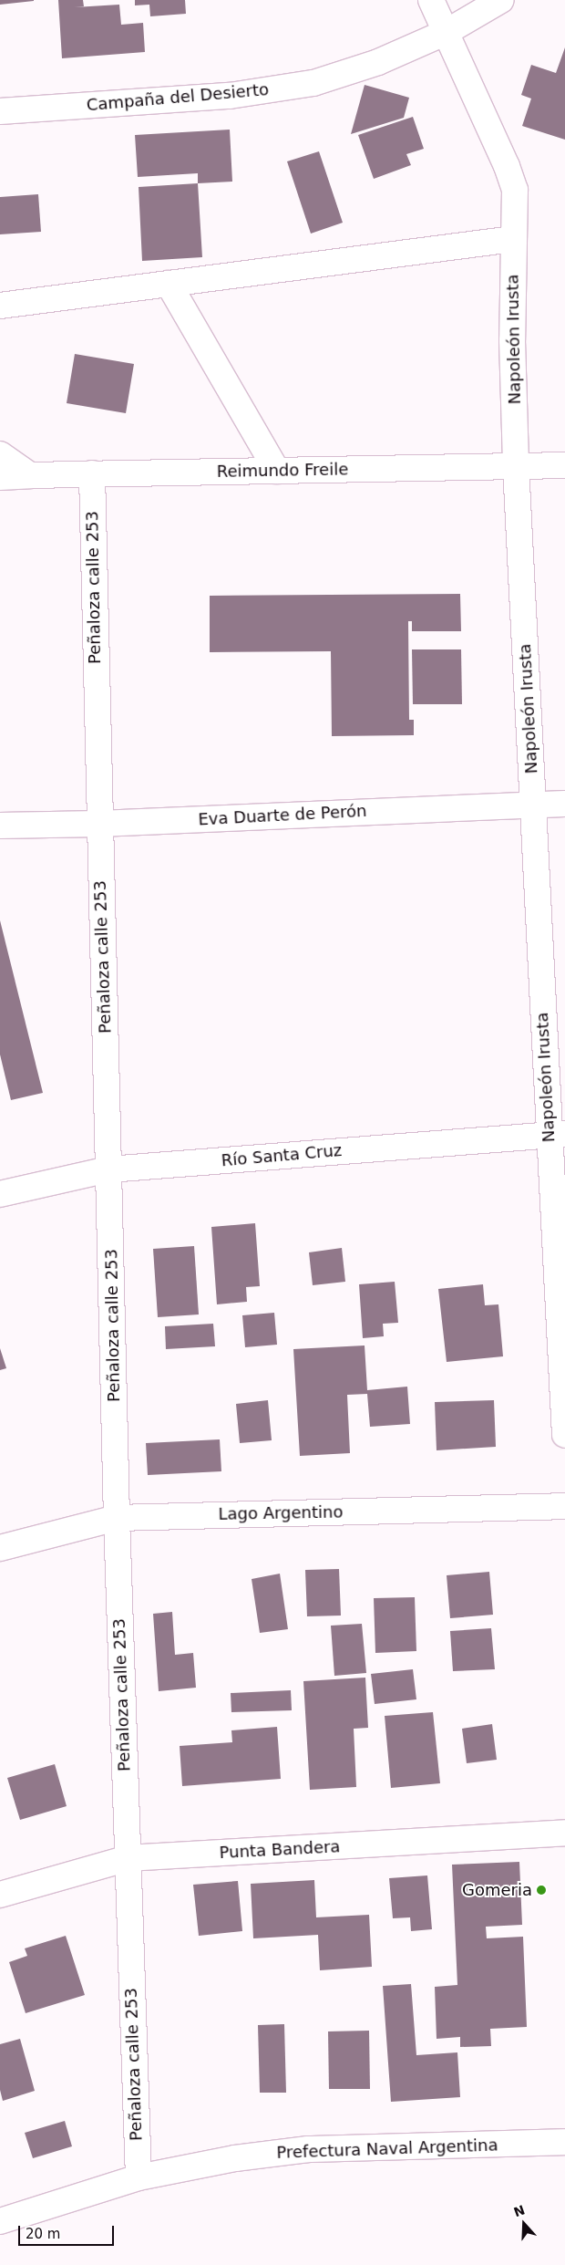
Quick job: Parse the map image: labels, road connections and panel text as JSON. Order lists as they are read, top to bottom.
{
  "streets": {
    "street": [
      "Campaña del Desierto",
      "Napoleón Irusta",
      "Reimundo Freile",
      "Peñaloza calle 253",
      "Eva Duarte de Perón",
      "Río Santa Cruz",
      "Lago Argentino",
      "Punta Bandera",
      "Prefectura Naval Argentina"
    ]
  },
  "crossings": [
    ["Campaña del Desierto", "Napoleón Irusta"],
    ["Napoleón Irusta", "Reimundo Freile"],
    ["Napoleón Irusta", "Eva Duarte de Perón"],
    ["Napoleón Irusta", "Río Santa Cruz"],
    ["Reimundo Freile", "Peñaloza calle 253"],
    ["Peñaloza calle 253", "Eva Duarte de Perón"],
    ["Peñaloza calle 253", "Río Santa Cruz"],
    ["Peñaloza calle 253", "Lago Argentino"],
    ["Peñaloza calle 253", "Punta Bandera"],
    ["Peñaloza calle 253", "Prefectura Naval Argentina"]
  ],
  "places": ["Gomeria"],
  "scale_bar": "20 m",
  "north": "top"
}
